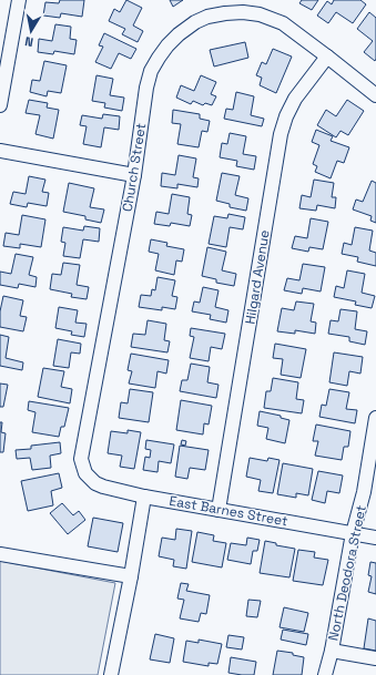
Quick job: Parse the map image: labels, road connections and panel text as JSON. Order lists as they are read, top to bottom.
{
  "streets": {
    "street": [
      "Church Street",
      "Hilgard Avenue",
      "East Barnes Street",
      "North Deodora Street"
    ]
  },
  "crossings": [
    ["Church Street", "Hilgard Avenue"],
    ["Church Street", "East Barnes Street"],
    ["Hilgard Avenue", "East Barnes Street"],
    ["East Barnes Street", "North Deodora Street"]
  ],
  "north": "bottom"
}
